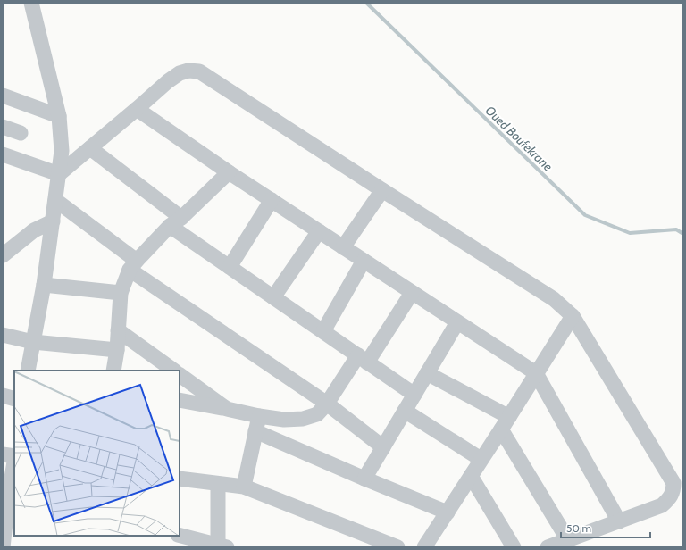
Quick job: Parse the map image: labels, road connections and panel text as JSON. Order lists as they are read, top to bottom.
{
  "water": ["Oued Boufekrane"],
  "scale_bar": "50 m"
}
